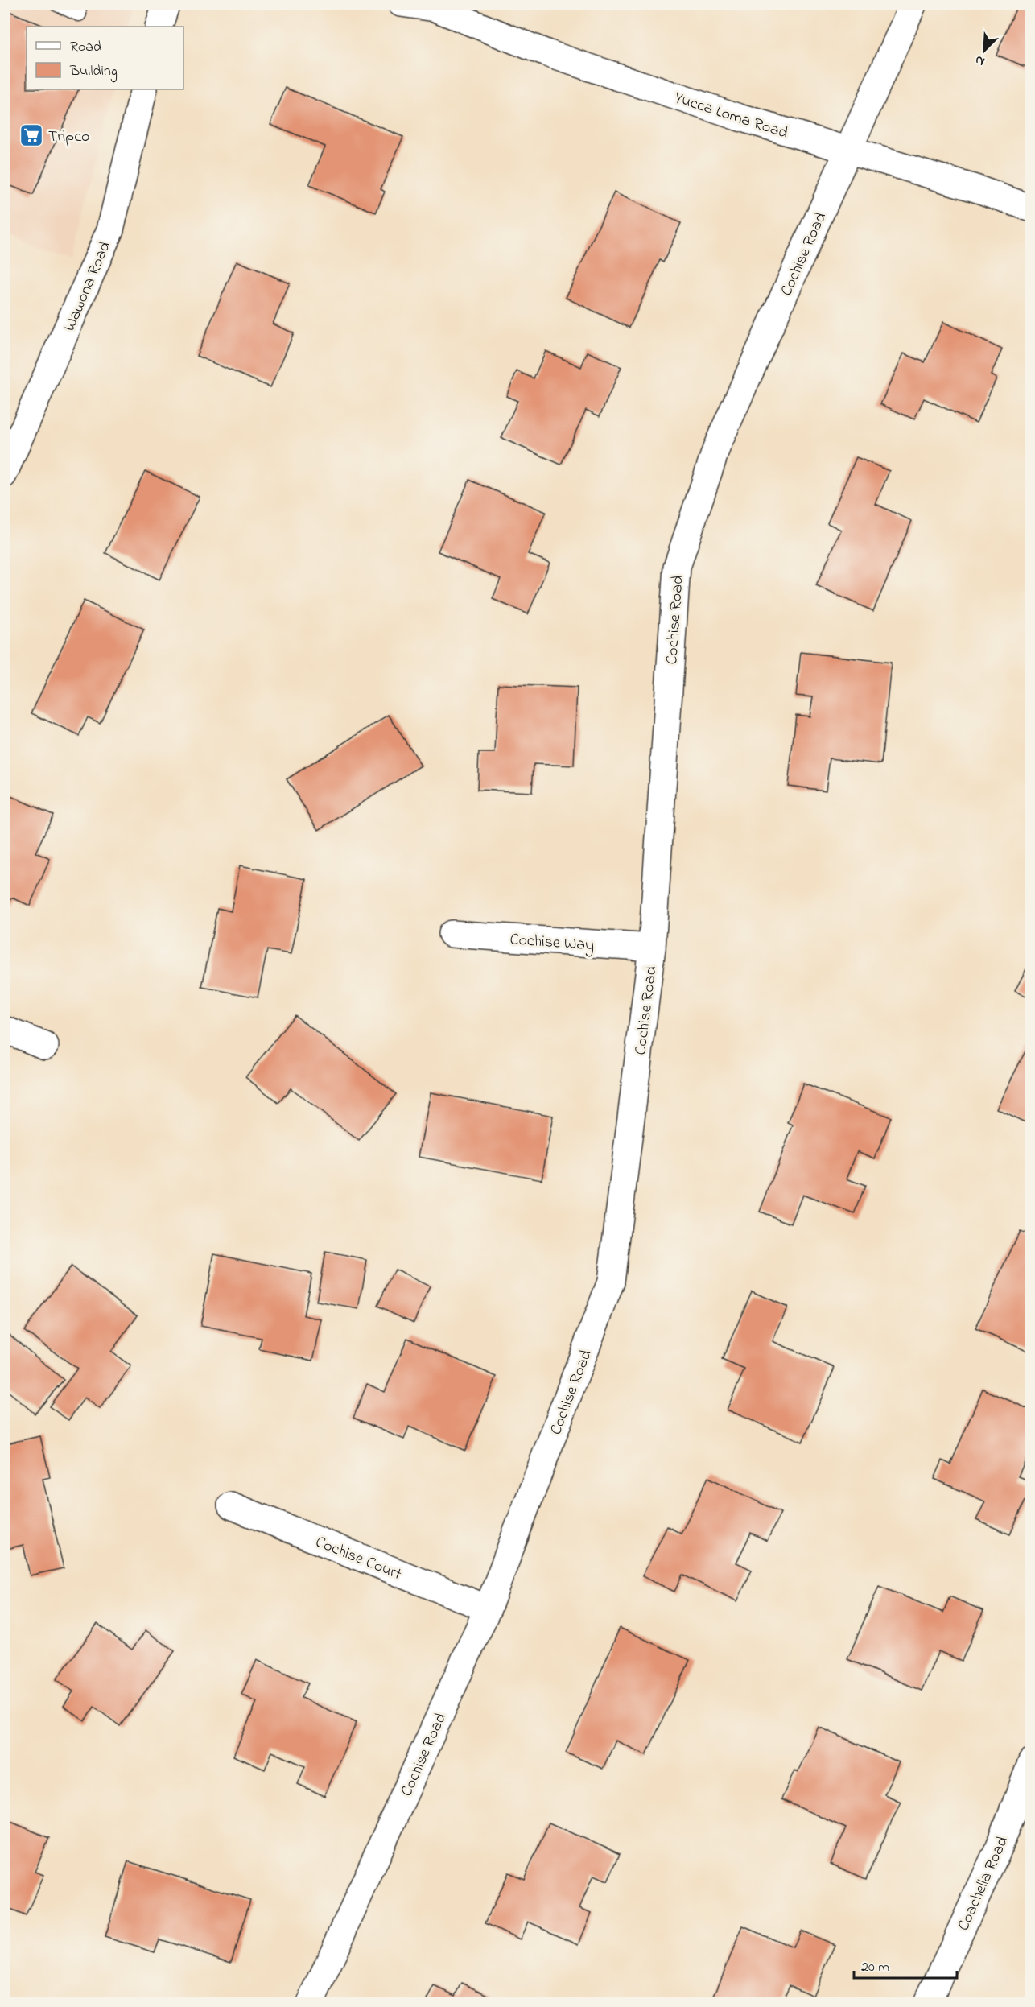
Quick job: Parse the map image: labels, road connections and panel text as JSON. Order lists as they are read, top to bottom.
{
  "streets": {
    "street": [
      "Yucca Loma Road",
      "Cochise Road",
      "Wawona Road",
      "Cochise Way",
      "Cochise Court",
      "Coachella Road"
    ]
  },
  "crossings": [
    ["Yucca Loma Road", "Cochise Road"],
    ["Cochise Road", "Cochise Way"],
    ["Cochise Road", "Cochise Court"]
  ],
  "places": {
    "supermarket": ["Tripco"]
  },
  "legend": ["Road", "Building"],
  "scale_bar": "20 m",
  "north": "bottom left"
}
